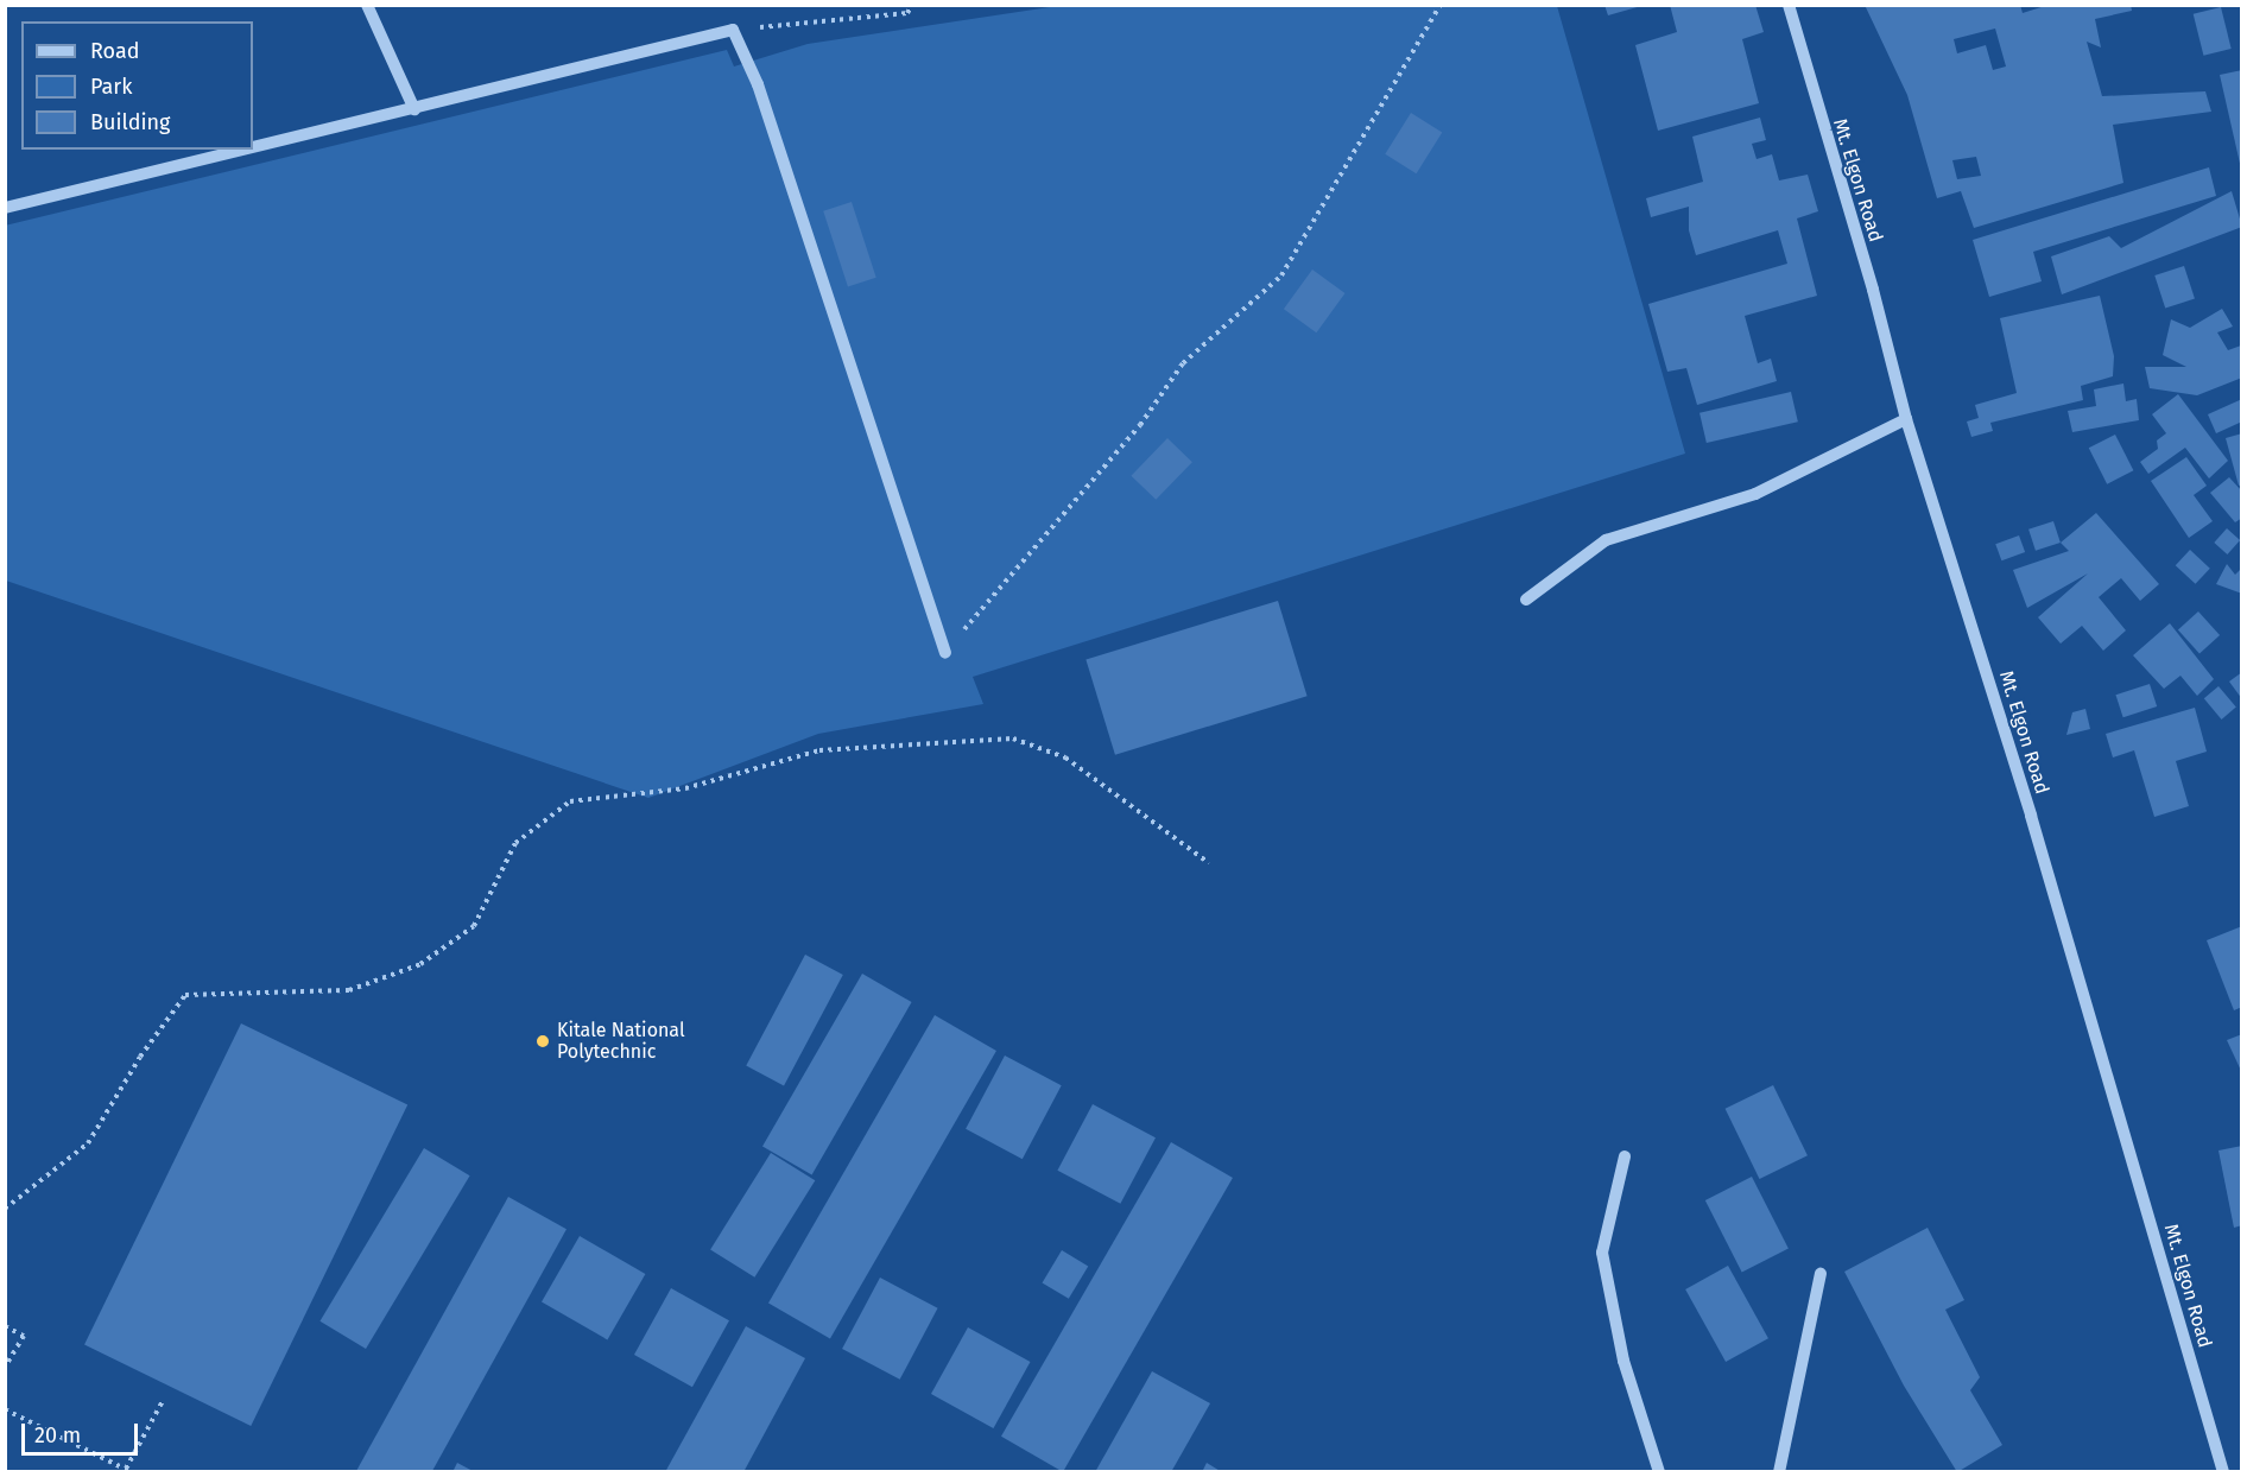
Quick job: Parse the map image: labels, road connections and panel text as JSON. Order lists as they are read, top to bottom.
{
  "streets": {
    "street": ["Mt. Elgon Road"]
  },
  "places": ["Kitale National Polytechnic"],
  "legend": ["Road", "Park", "Building"],
  "scale_bar": "20 m"
}
